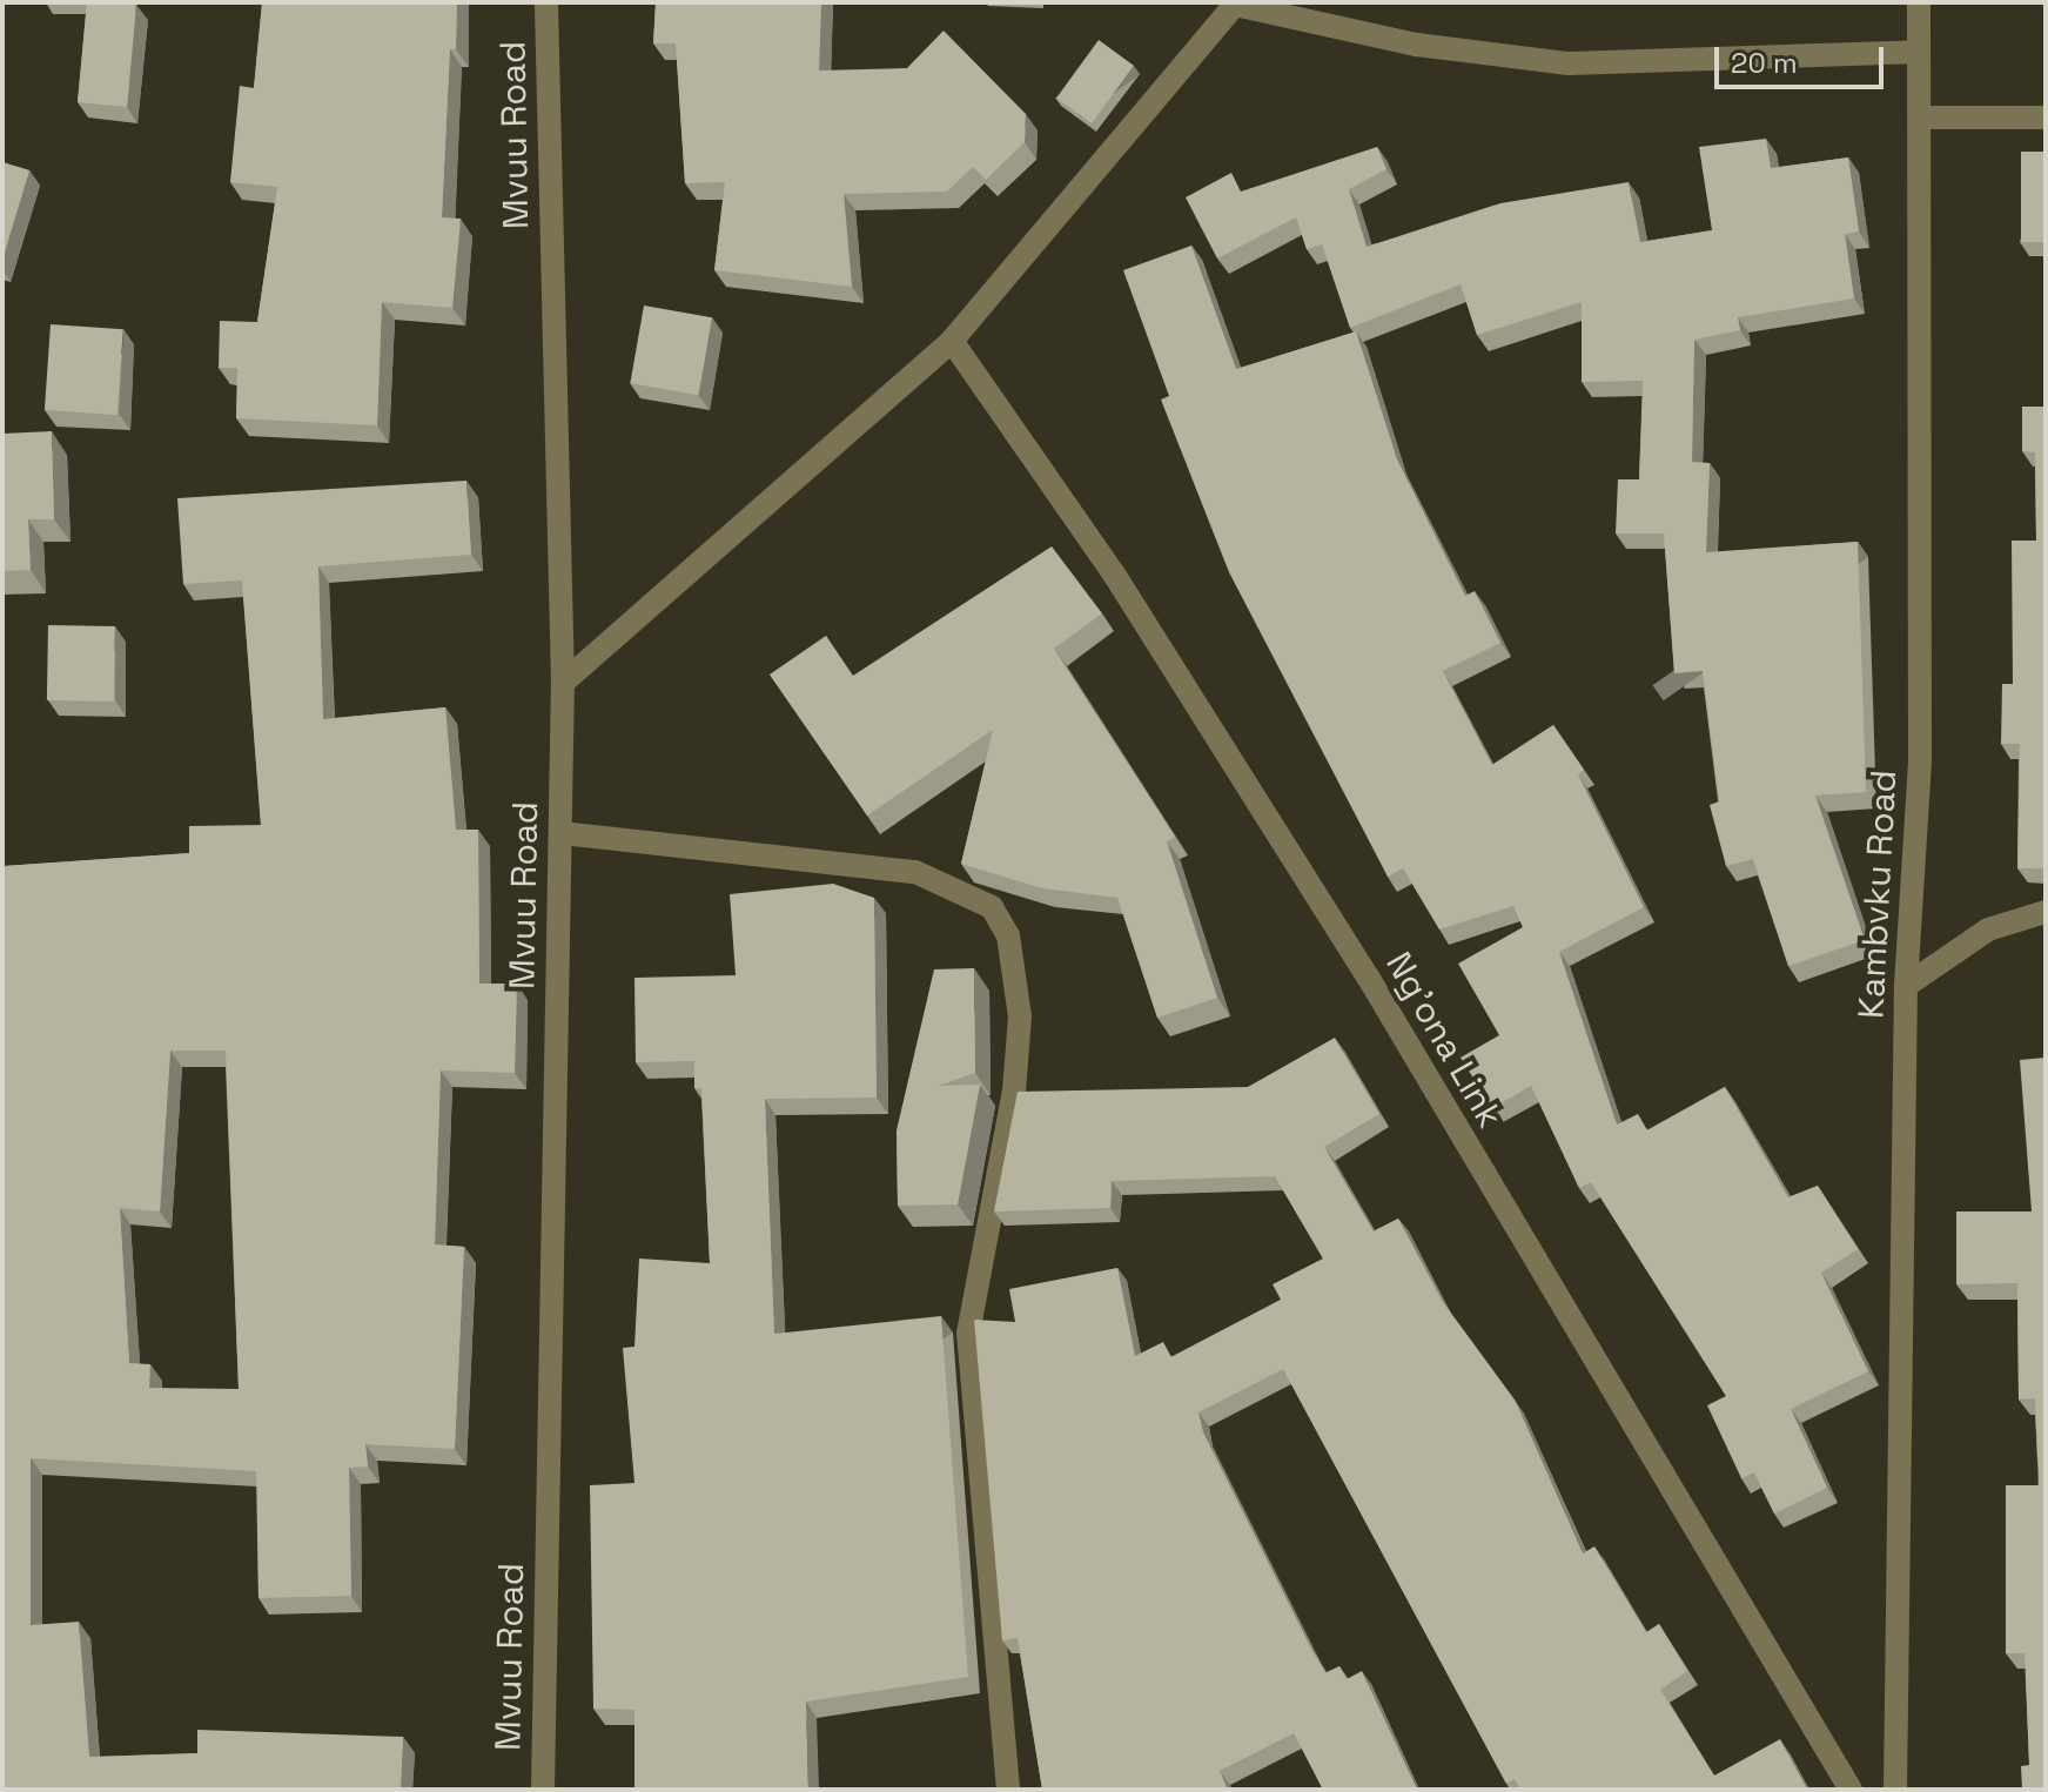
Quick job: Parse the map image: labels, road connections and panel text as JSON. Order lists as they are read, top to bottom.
{
  "streets": {
    "street": ["Mvuu Road", "Kambvku Road", "Ng'ona Link"]
  },
  "scale_bar": "20 m"
}
